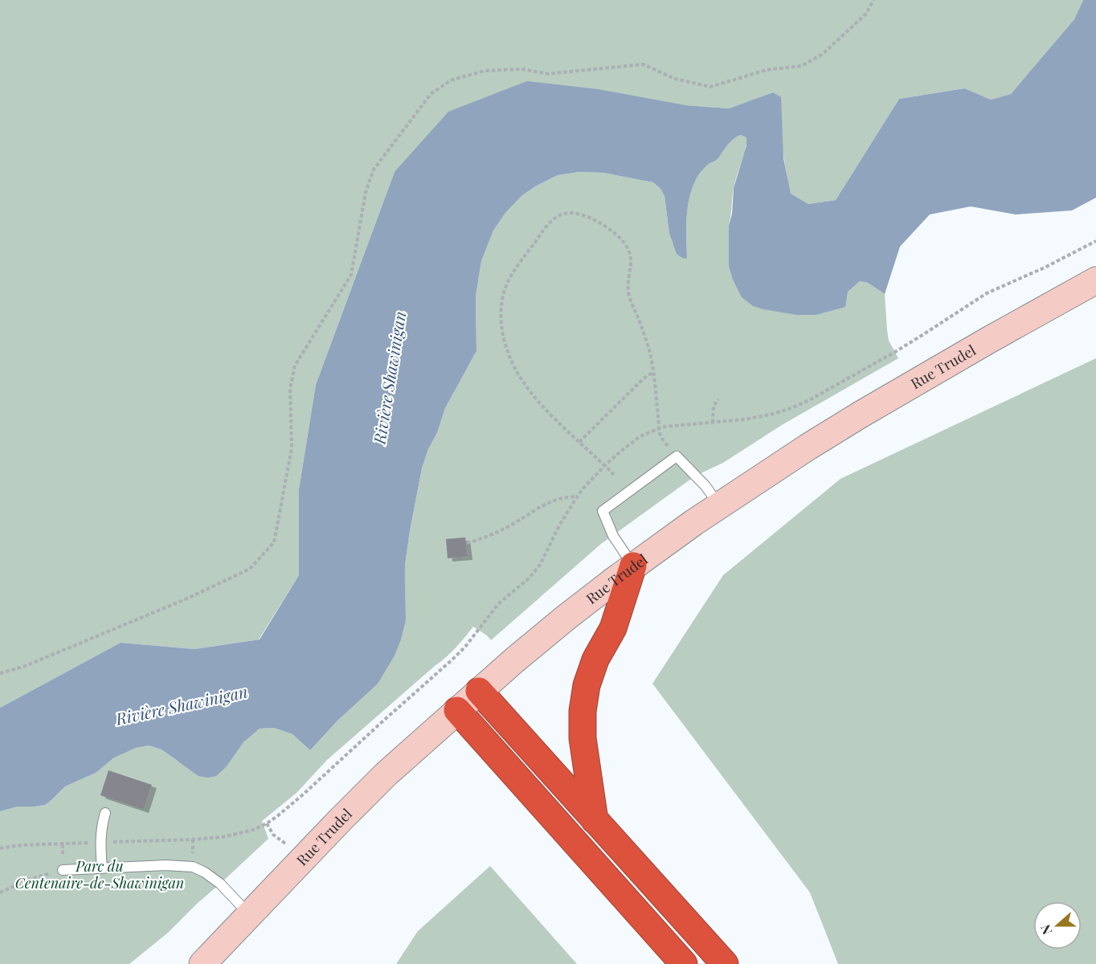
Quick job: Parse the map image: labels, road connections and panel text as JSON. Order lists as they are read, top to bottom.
{
  "streets": {
    "main road": ["Rue Trudel"]
  },
  "water": ["Rivière Shawinigan"],
  "parks": ["Parc du Centenaire-de-Shawinigan"],
  "north": "left"
}
